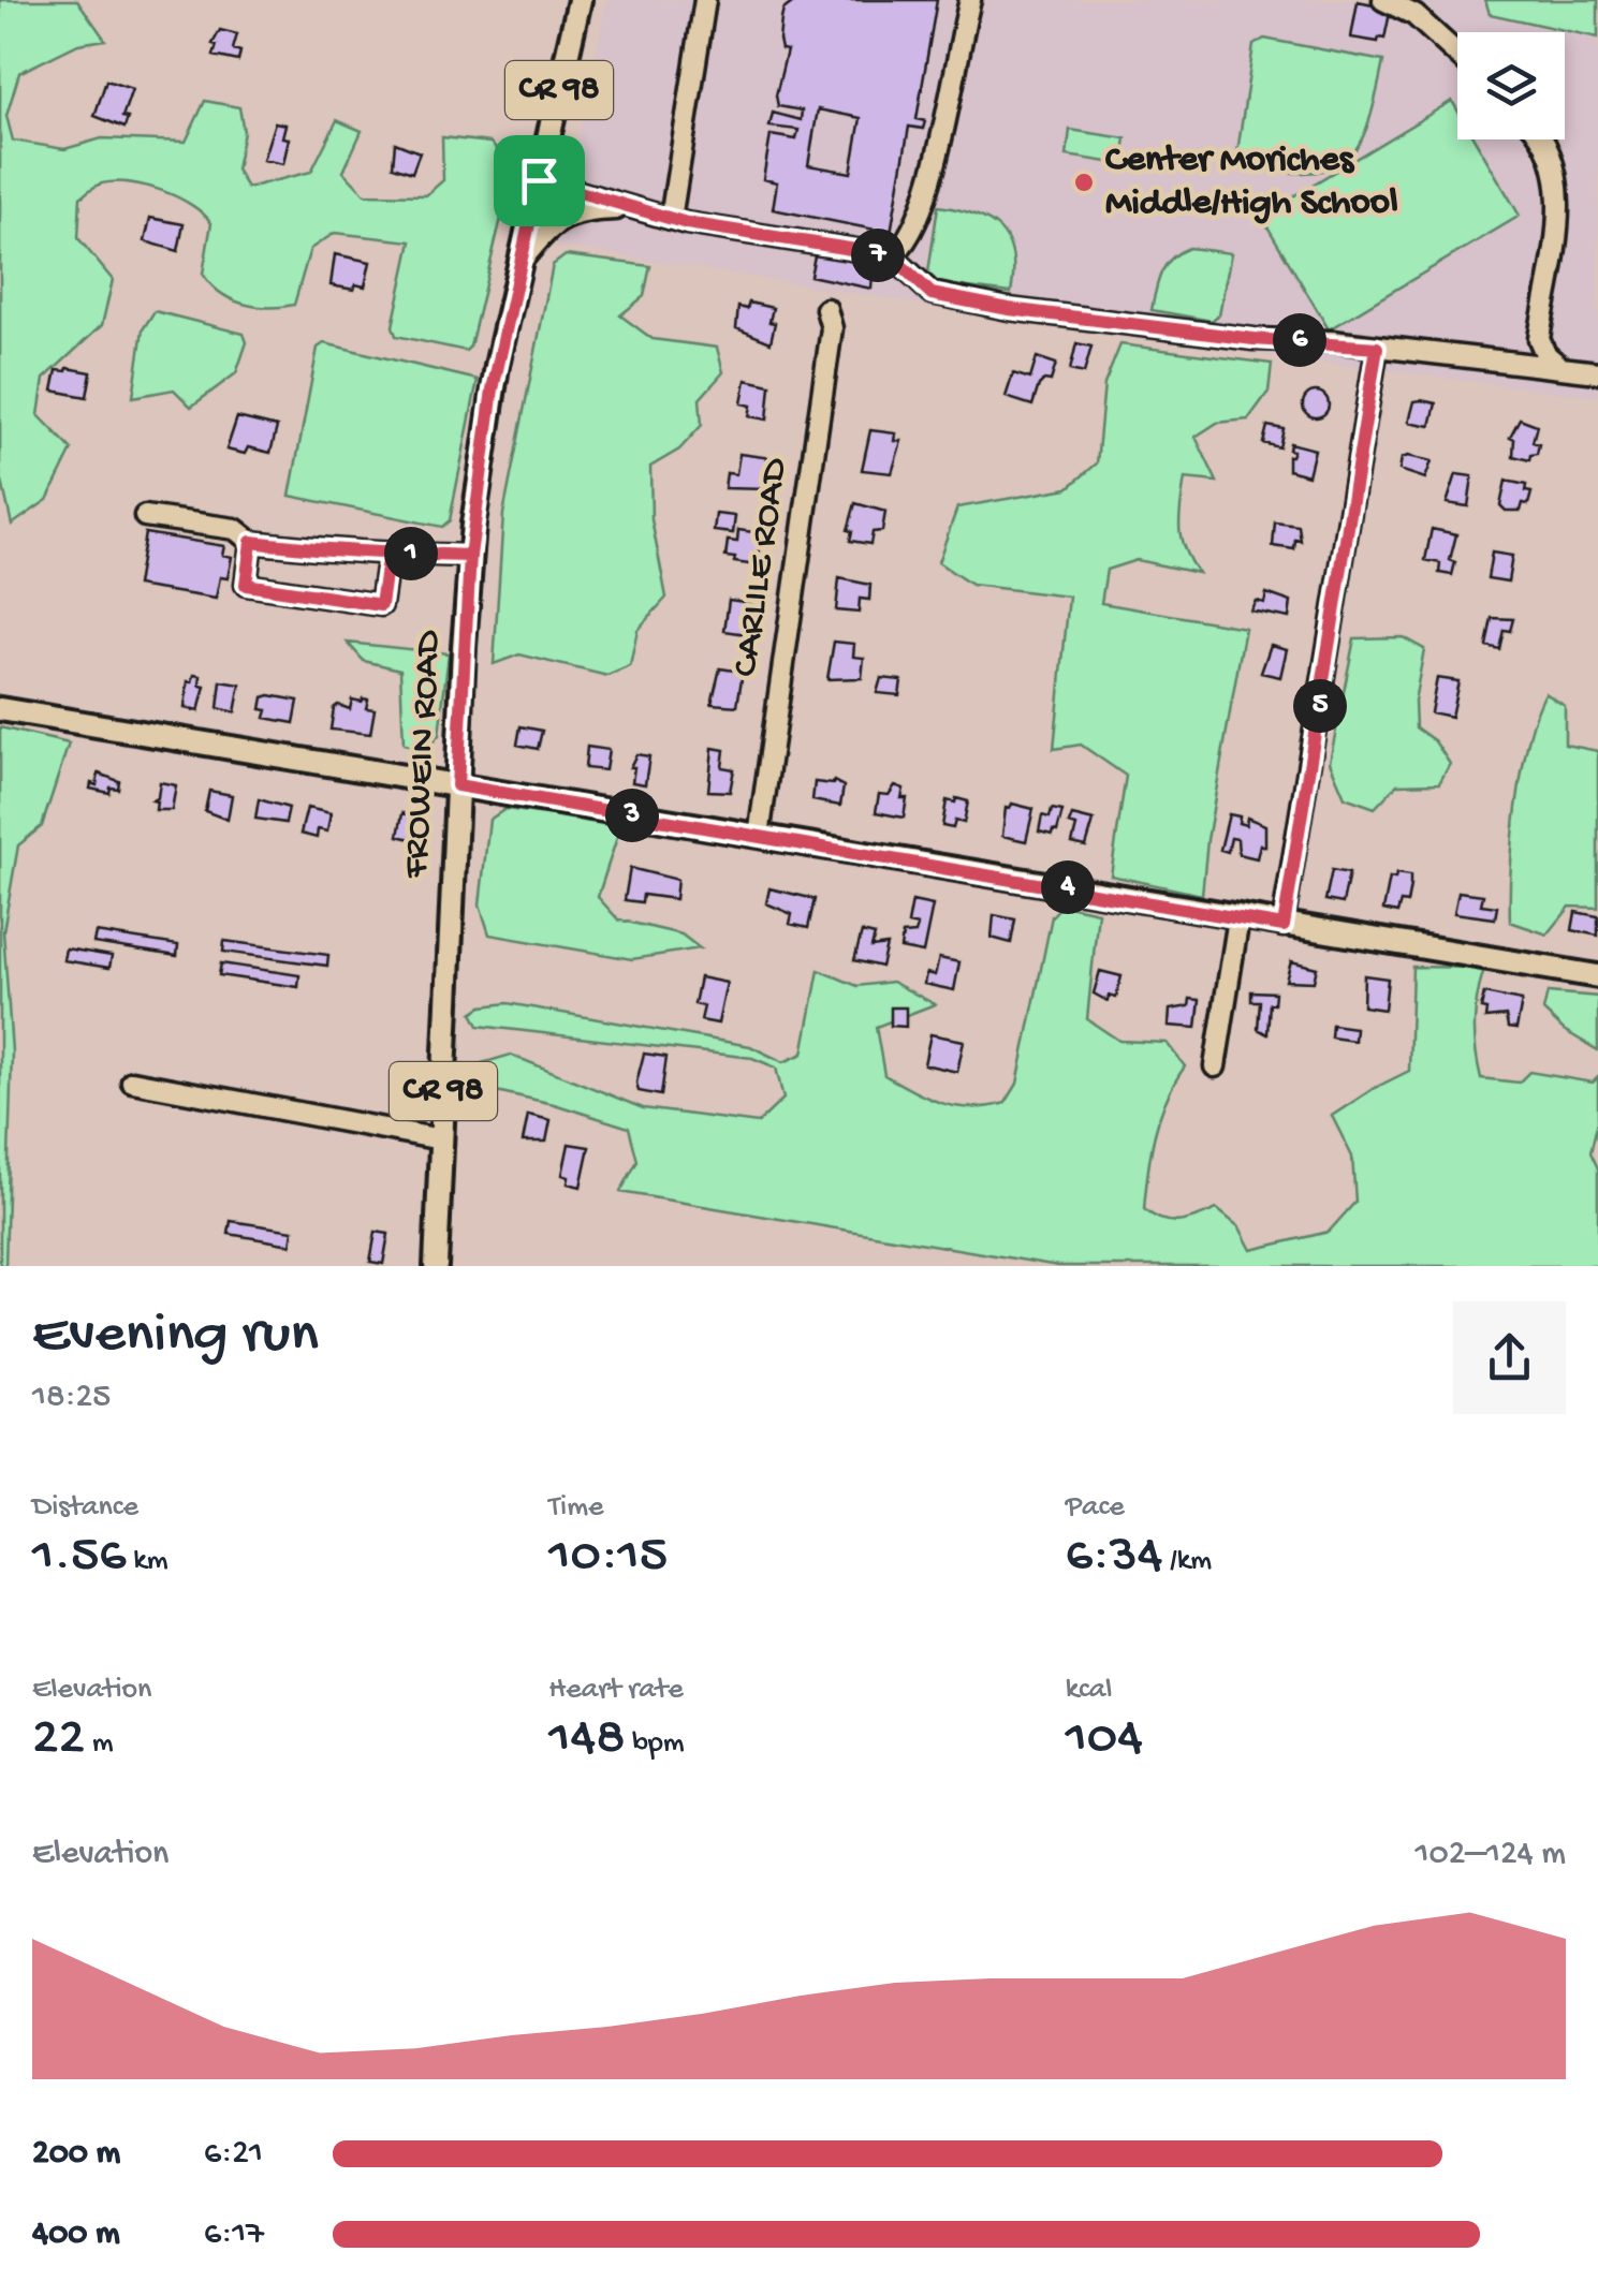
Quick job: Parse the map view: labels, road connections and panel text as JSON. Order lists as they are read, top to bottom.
{
  "streets": {
    "main road": ["CR 98", "FROWEIN ROAD"],
    "street": ["CARLILE ROAD"]
  },
  "places": ["Center Moriches Middle/High School"],
  "page": {
    "pins": [
      "7",
      "6",
      "1",
      "5",
      "3",
      "4"
    ],
    "heading": ["Evening run", "18:25"],
    "stats": [
      ["Distance", "1.56 km"],
      ["Time", "10:15"],
      ["Pace", "6:34 /km"],
      ["Elevation", "22 m"],
      ["Heart rate", "148 bpm"],
      ["kcal", "104"]
    ],
    "chart": ["Elevation", "102–124 m"],
    "list": [
      {
        "name": "200 m",
        "note": "6:21"
      },
      {
        "name": "400 m",
        "note": "6:17"
      }
    ]
  }
}
